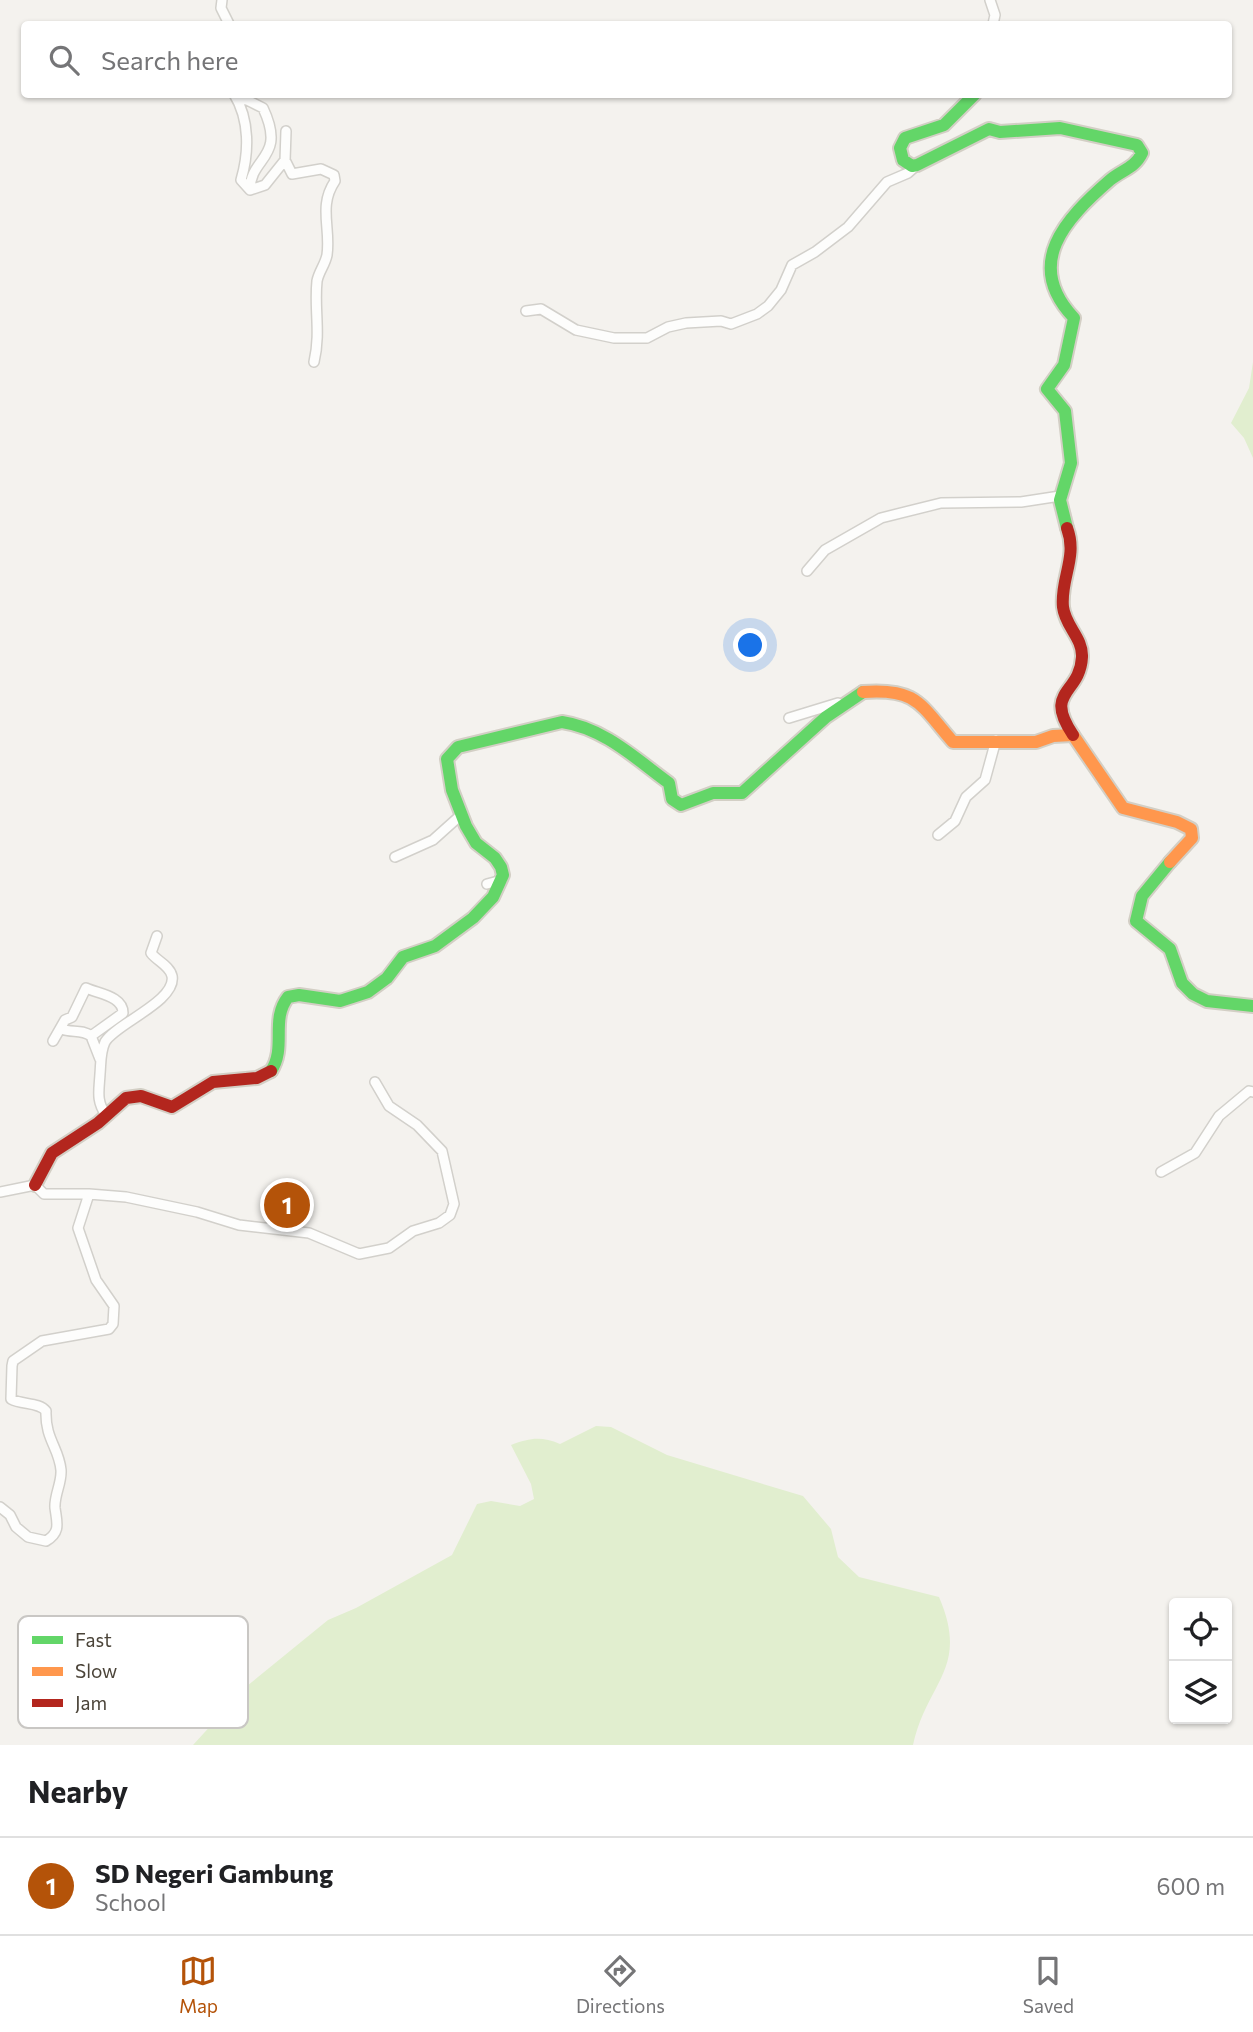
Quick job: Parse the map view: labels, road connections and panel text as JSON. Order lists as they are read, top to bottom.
{
  "legend": ["Fast", "Slow", "Jam"],
  "page": {
    "search": "Search here",
    "pins": "1",
    "heading": "Nearby",
    "list": [
      {
        "mark": "1",
        "name": "SD Negeri Gambung",
        "note": "School",
        "value": "600 m"
      }
    ],
    "nav": ["Map", "Directions", "Saved"]
  }
}
